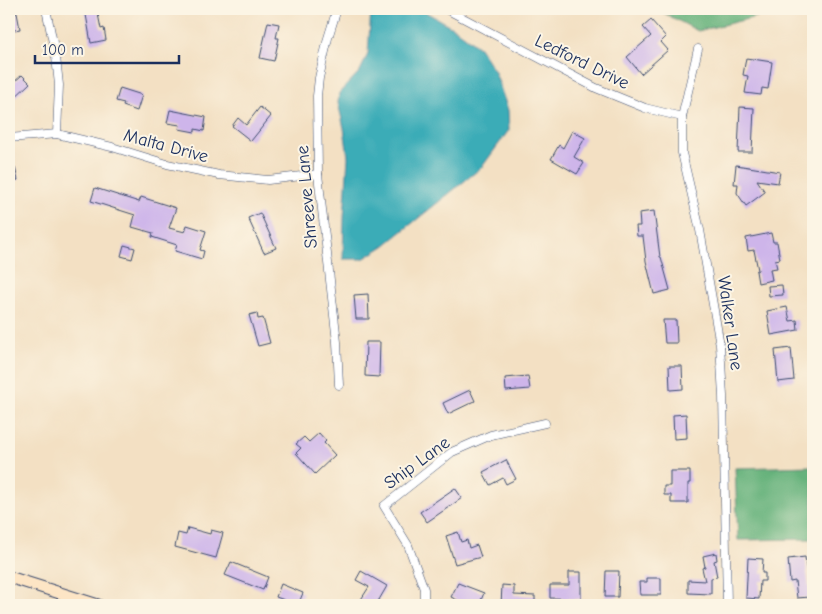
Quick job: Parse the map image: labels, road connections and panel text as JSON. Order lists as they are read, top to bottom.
{
  "streets": {
    "street": [
      "Ledford Drive",
      "Malta Drive",
      "Shreeve Lane",
      "Walker Lane",
      "Ship Lane"
    ]
  },
  "crossings": [
    ["Ledford Drive", "Walker Lane"],
    ["Malta Drive", "Shreeve Lane"]
  ],
  "scale_bar": "100 m"
}
